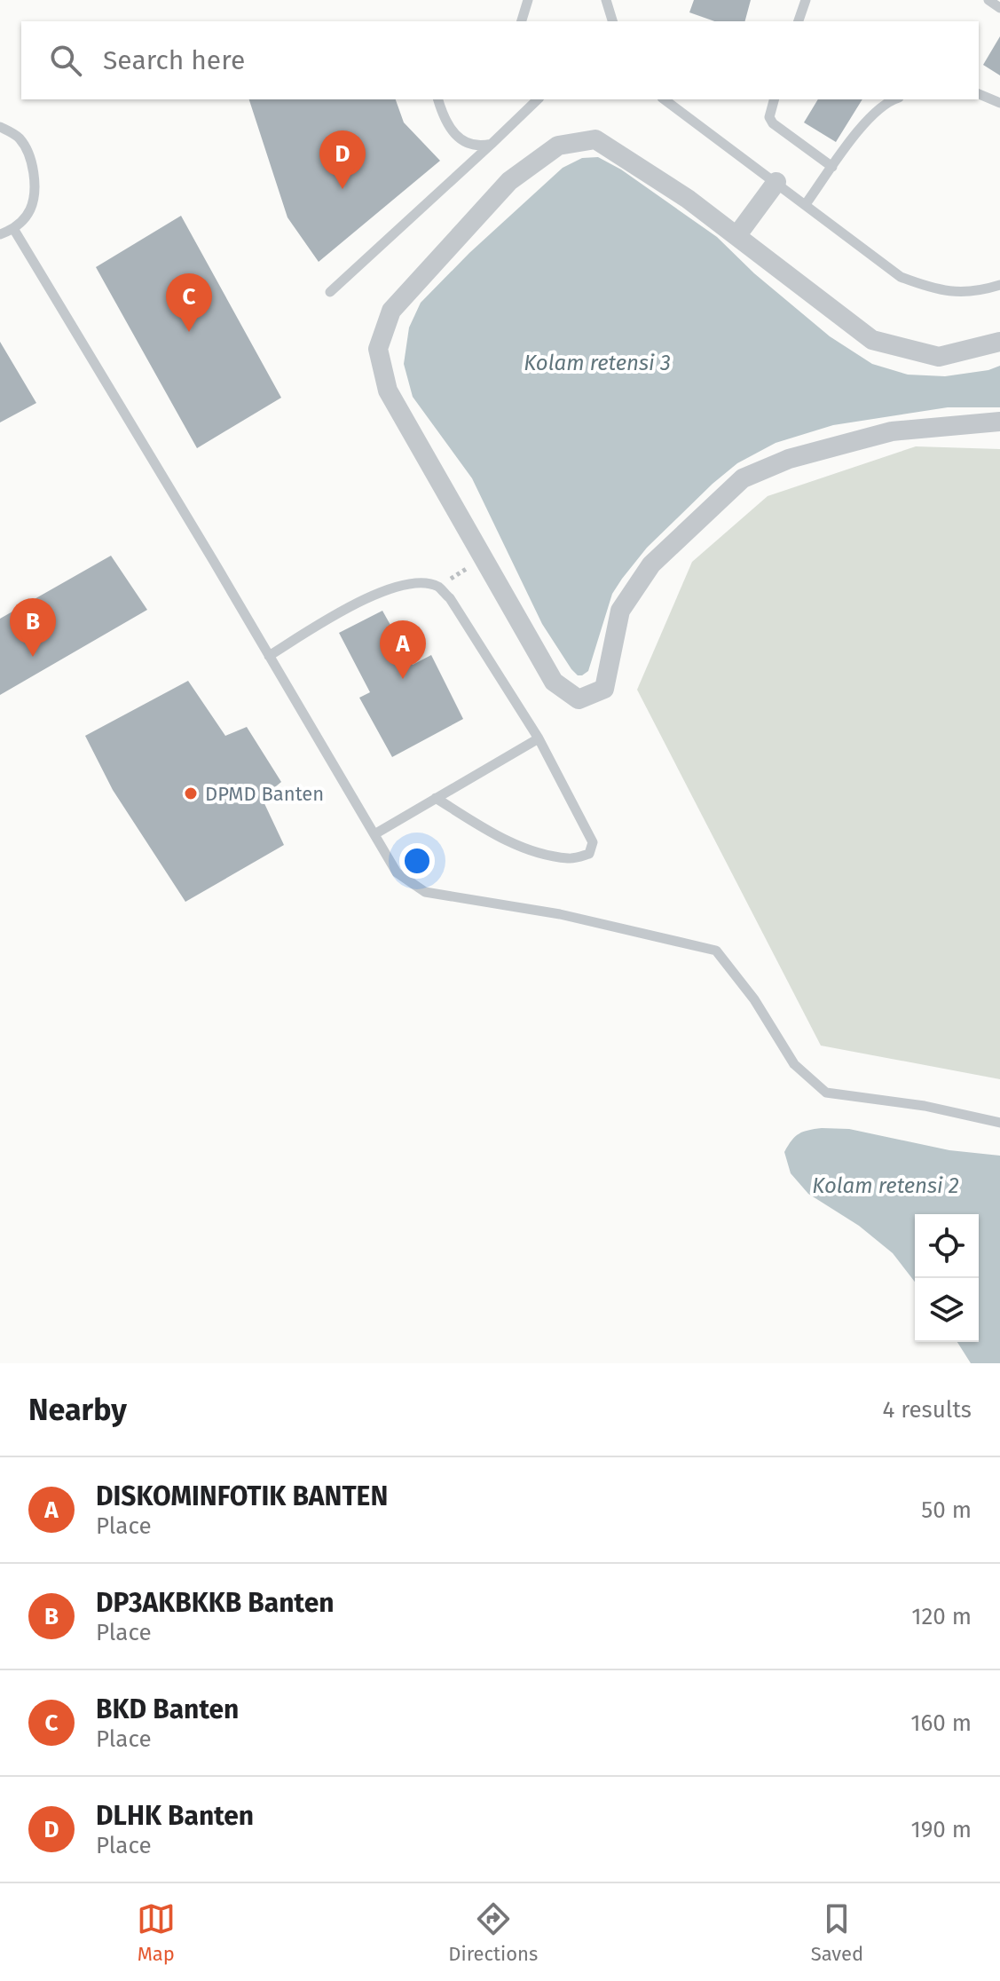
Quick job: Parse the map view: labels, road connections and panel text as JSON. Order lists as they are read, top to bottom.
{
  "water": ["Kolam retensi 3", "Kolam retensi 2"],
  "places": ["DPMD Banten"],
  "page": {
    "search": "Search here",
    "pins": [
      "D",
      "C",
      "B",
      "A"
    ],
    "heading": ["Nearby", "4 results"],
    "list": [
      {
        "mark": "A",
        "name": "DISKOMINFOTIK BANTEN",
        "note": "Place",
        "value": "50 m"
      },
      {
        "mark": "B",
        "name": "DP3AKBKKB Banten",
        "note": "Place",
        "value": "120 m"
      },
      {
        "mark": "C",
        "name": "BKD Banten",
        "note": "Place",
        "value": "160 m"
      },
      {
        "mark": "D",
        "name": "DLHK Banten",
        "note": "Place",
        "value": "190 m"
      }
    ],
    "nav": ["Map", "Directions", "Saved"]
  }
}
